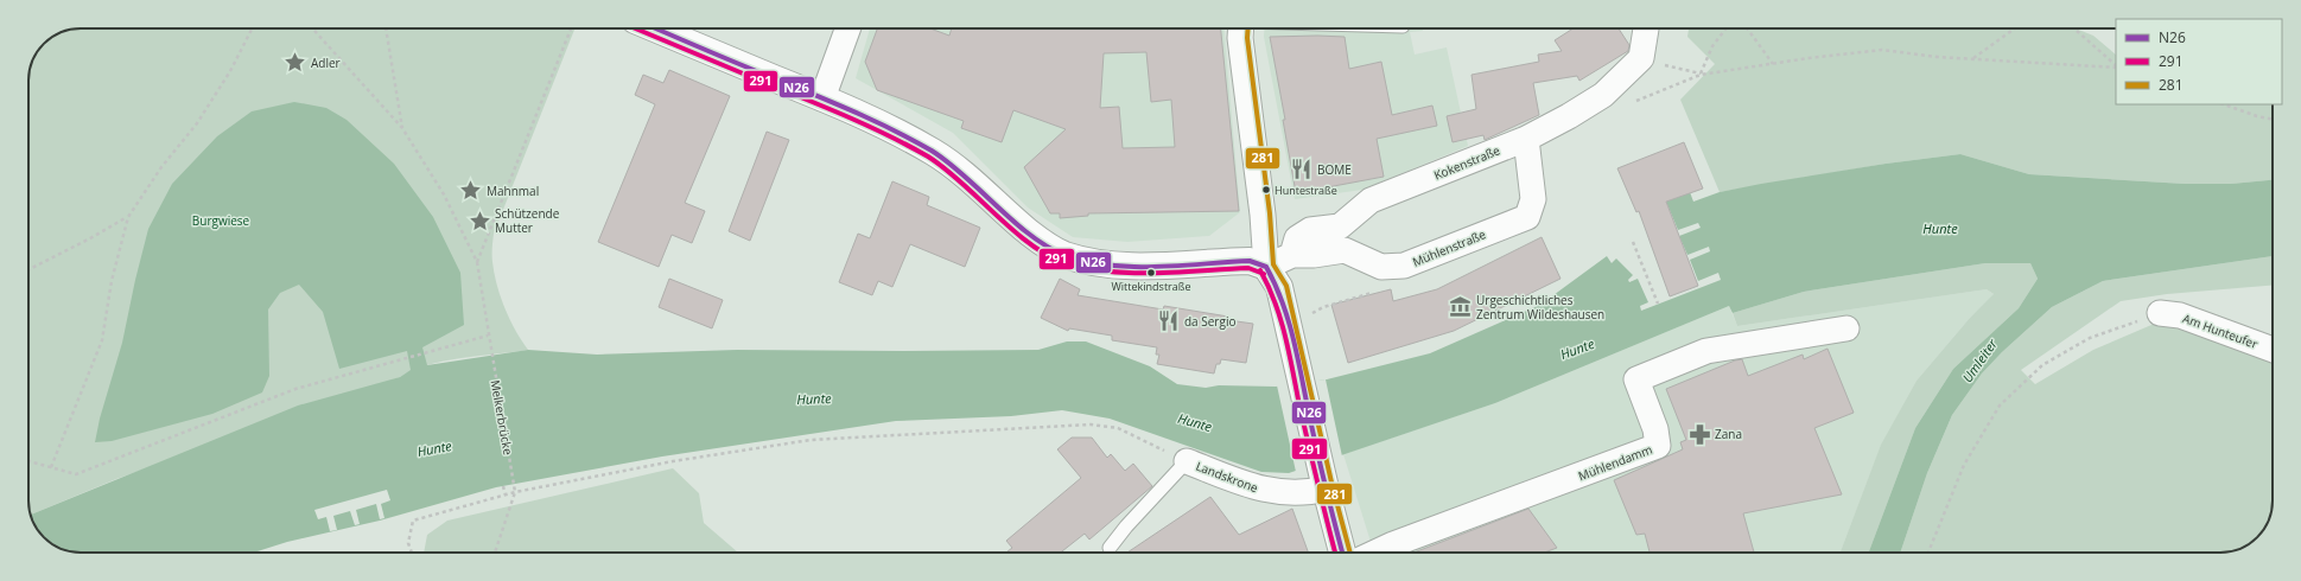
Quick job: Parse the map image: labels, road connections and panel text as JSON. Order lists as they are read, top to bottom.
{
  "streets": {
    "street": [
      "Kokenstraße",
      "Mühlenstraße",
      "Am Hunteufer",
      "Mühlendamm",
      "Landskrone"
    ],
    "path": ["Melkerbrücke"]
  },
  "crossings": [
    ["Kokenstraße", "Mühlenstraße"]
  ],
  "water": ["Hunte", "Umleiter"],
  "parks": ["Burgwiese"],
  "places": {
    "place": ["Adler", "Mahnmal", "Schützende Mutter"],
    "restaurant": ["BOME", "da Sergio"],
    "other": ["Huntestraße", "Wittekindstraße"],
    "museum": ["Urgeschichtliches Zentrum Wildeshausen"],
    "pharmacy": ["Zana"]
  },
  "lines": ["transit line N26", "transit line 291", "transit line 281"],
  "legend": ["N26", "291", "281"]
}
